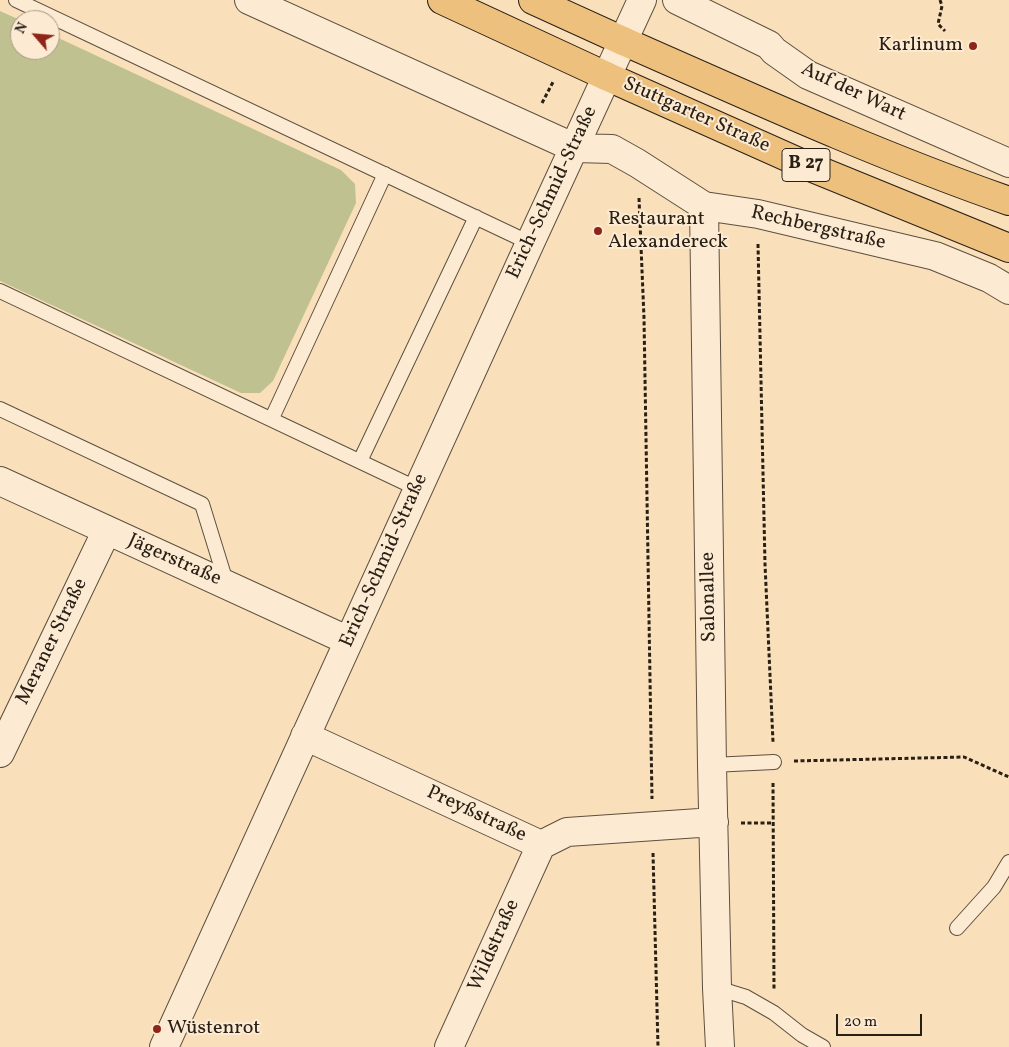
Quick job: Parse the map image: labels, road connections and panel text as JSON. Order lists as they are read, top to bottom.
{
  "streets": {
    "main road": ["Stuttgarter Straße", "B 27"],
    "street": [
      "Auf der Wart",
      "Erich-Schmid-Straße",
      "Rechbergstraße",
      "Jägerstraße",
      "Salonallee",
      "Meraner Straße",
      "Preyßstraße",
      "Wildstraße"
    ]
  },
  "crossings": [
    ["Stuttgarter Straße", "Erich-Schmid-Straße"],
    ["Erich-Schmid-Straße", "Rechbergstraße"],
    ["Erich-Schmid-Straße", "Jägerstraße"],
    ["Erich-Schmid-Straße", "Preyßstraße"],
    ["Rechbergstraße", "Salonallee"],
    ["Jägerstraße", "Meraner Straße"],
    ["Salonallee", "Preyßstraße"],
    ["Preyßstraße", "Wildstraße"]
  ],
  "places": ["Karlinum", "Restaurant Alexandereck", "Wüstenrot"],
  "scale_bar": "20 m",
  "north": "top left"
}
